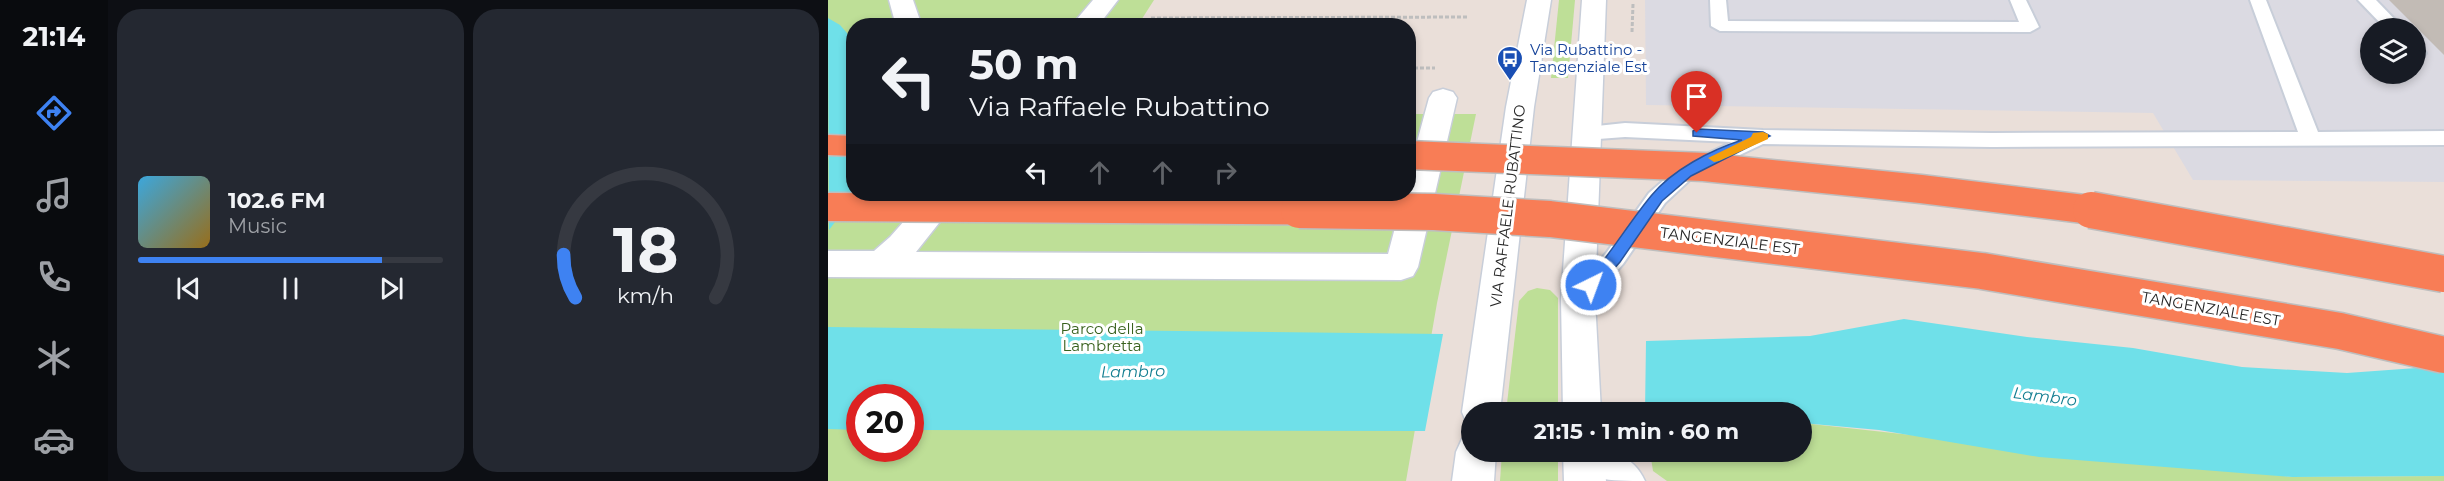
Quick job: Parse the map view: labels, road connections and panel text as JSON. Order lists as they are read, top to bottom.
{
  "streets": {
    "highway": ["TANGENZIALE EST"],
    "street": ["VIA RAFFAELE RUBATTINO"]
  },
  "water": ["Lambro"],
  "parks": ["Parco della Lambretta"],
  "places": {
    "bus stop": ["Via Rubattino - Tangenziale Est"]
  },
  "page": {
    "tabs": "21:14",
    "turn": ["50 m", "Via Raffaele Rubattino"],
    "song": ["102.6 FM", "Music"],
    "limit": "20",
    "trip": "21:15 · 1 min · 60 m",
    "gauge": ["18", "km/h"]
  }
}
